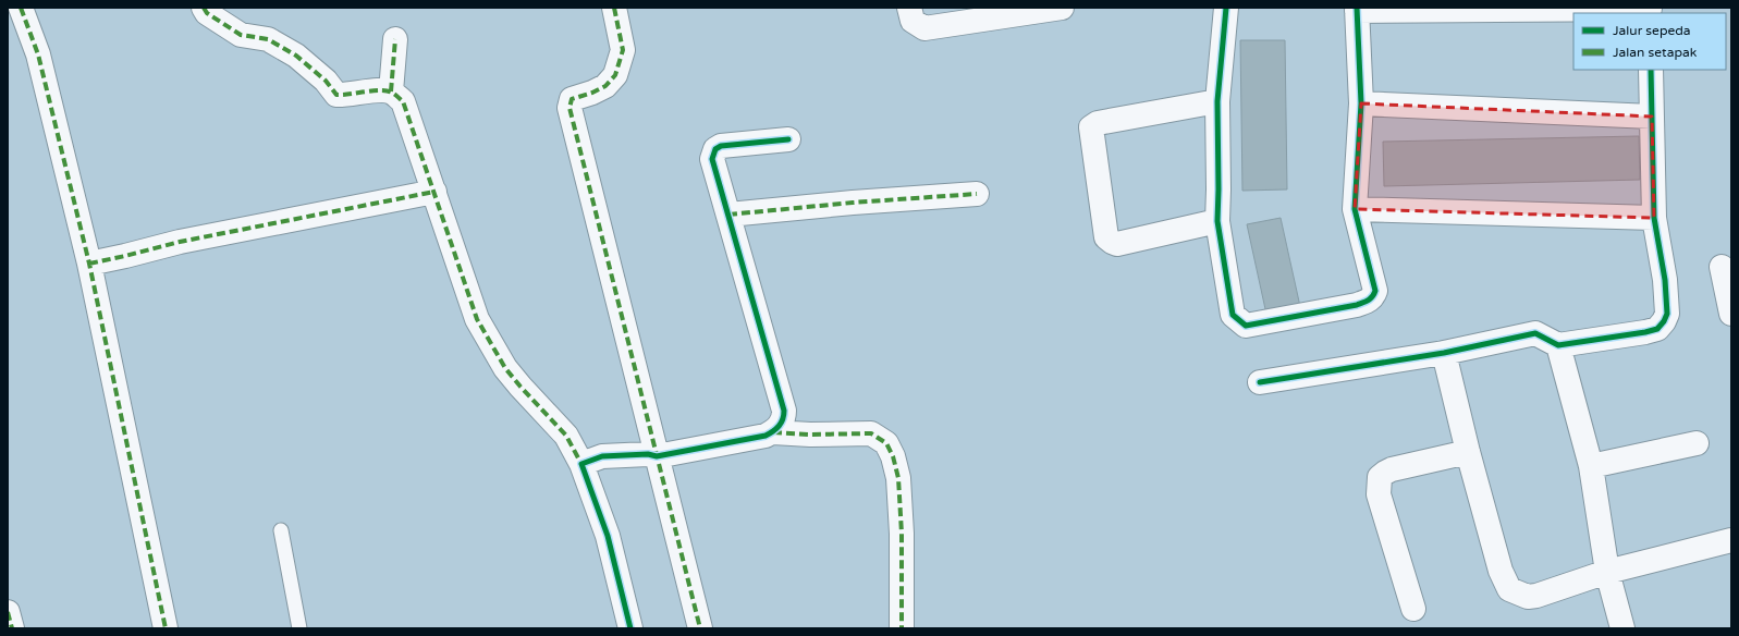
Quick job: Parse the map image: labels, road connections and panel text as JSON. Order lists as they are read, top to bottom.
{
  "legend": ["Jalur sepeda", "Jalan setapak"]
}
